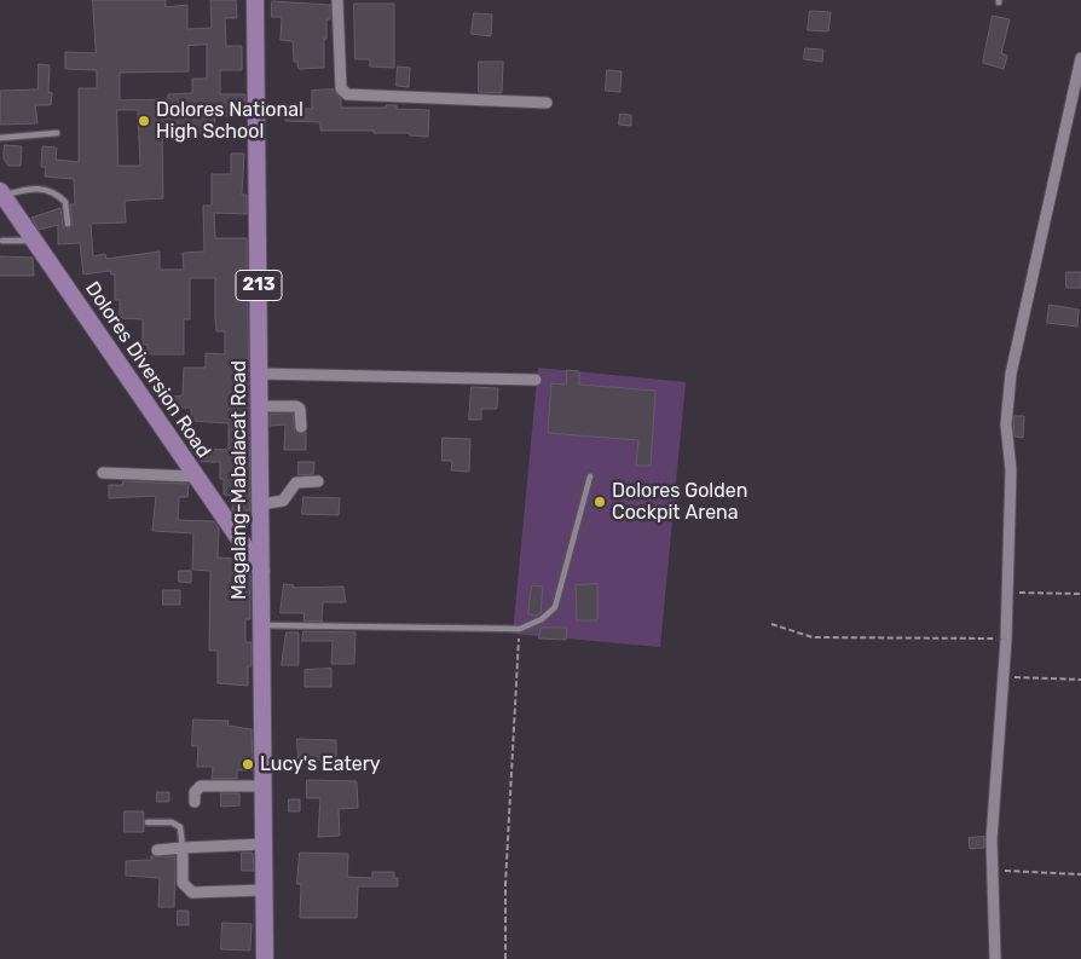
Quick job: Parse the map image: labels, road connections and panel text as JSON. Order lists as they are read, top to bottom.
{
  "streets": {
    "main road": ["213", "Dolores Diversion Road", "Magalang-Mabalacat Road"]
  },
  "crossings": [
    ["Dolores Diversion Road", "Magalang-Mabalacat Road"]
  ],
  "places": ["Dolores National High School", "Dolores Golden Cockpit Arena", "Lucy's Eatery"]
}
